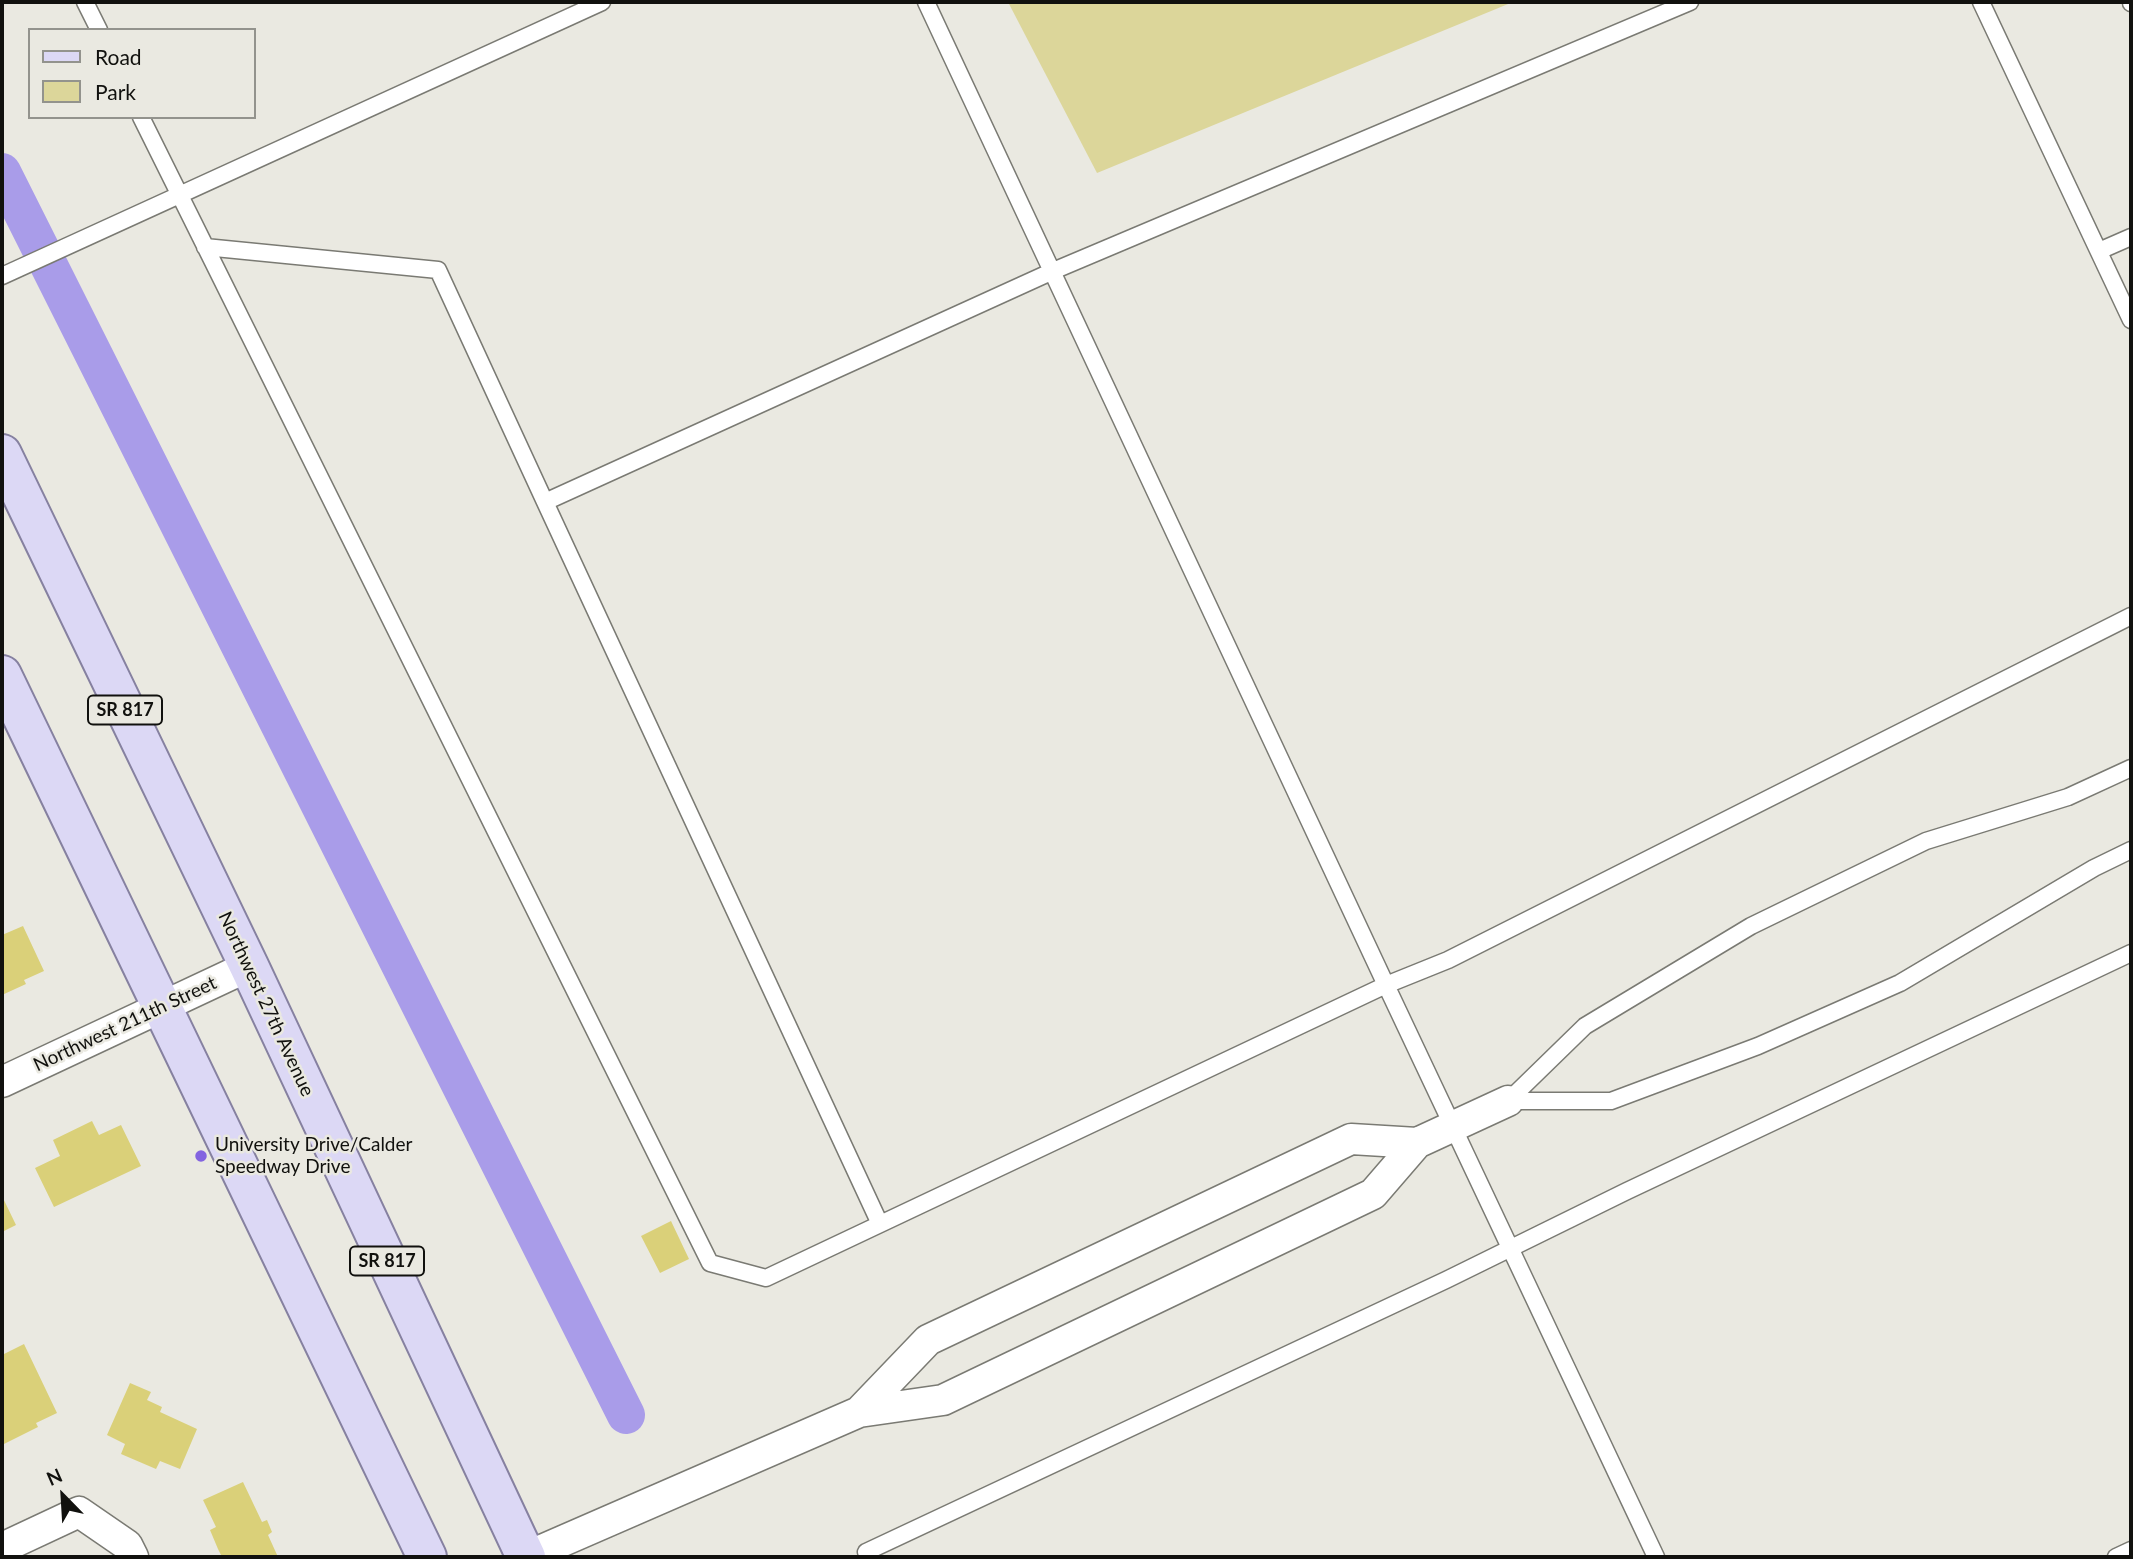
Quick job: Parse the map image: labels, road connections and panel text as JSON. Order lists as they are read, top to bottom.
{
  "streets": {
    "main road": ["SR 817", "Northwest 27th Avenue"],
    "street": ["Northwest 211th Street"]
  },
  "crossings": [
    ["Northwest 27th Avenue", "Northwest 211th Street"]
  ],
  "places": ["University Drive/Calder Speedway Drive"],
  "legend": ["Road", "Park"],
  "north": "top left"
}
